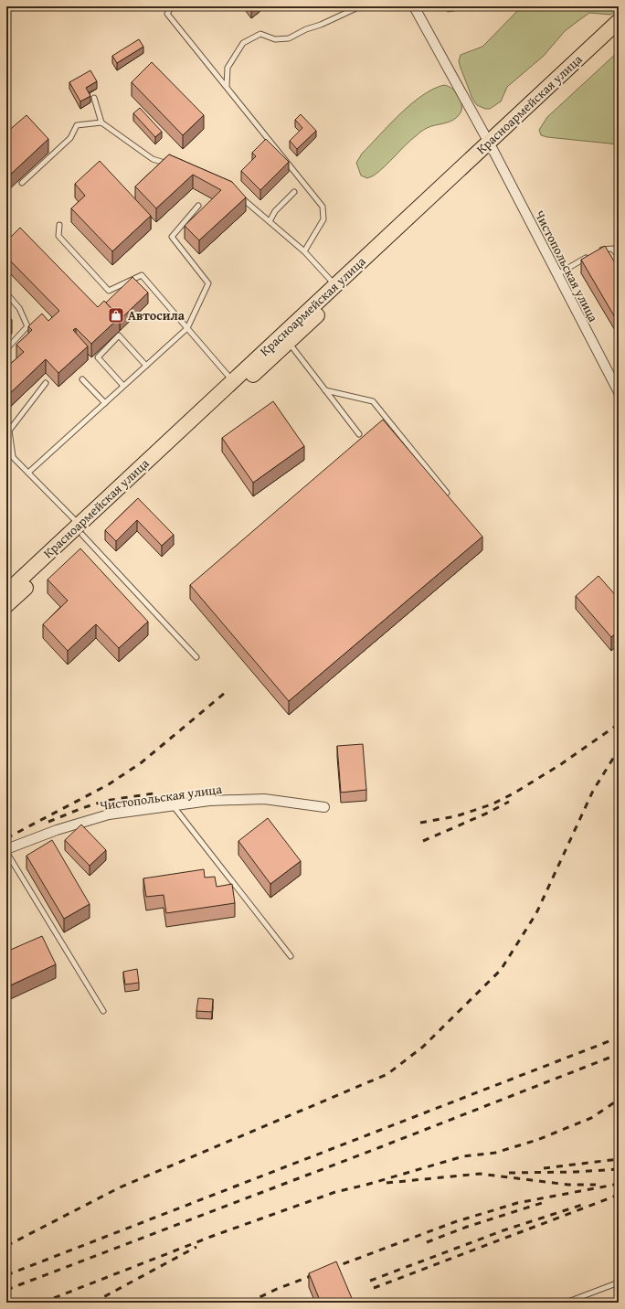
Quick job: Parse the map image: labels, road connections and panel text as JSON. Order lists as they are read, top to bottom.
{
  "streets": {
    "main road": ["Красноармейская улица"],
    "street": ["Чистопольская улица"]
  },
  "crossings": [
    ["Красноармейская улица", "Чистопольская улица"]
  ],
  "places": {
    "shop": ["Автосила"]
  }
}
